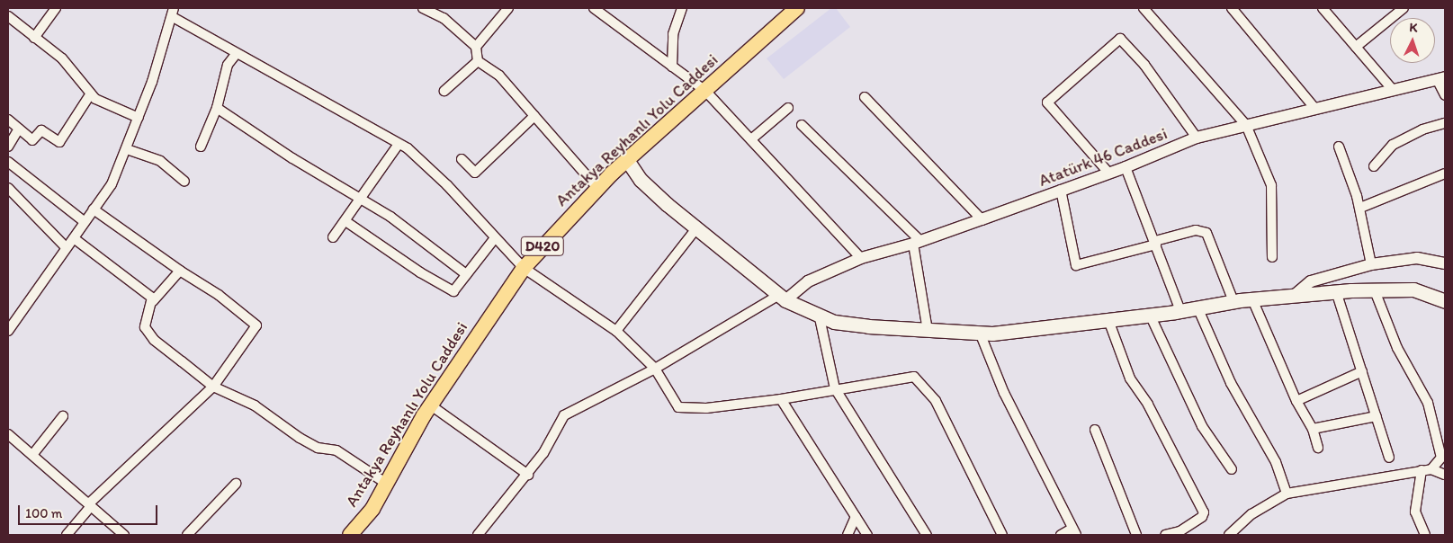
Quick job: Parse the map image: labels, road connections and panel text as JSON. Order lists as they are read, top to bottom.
{
  "streets": {
    "main road": ["Antakya Reyhanlı Yolu Caddesi", "D420"],
    "street": ["Atatürk 46 Caddesi"]
  },
  "scale_bar": "100 m",
  "north": "top"
}
